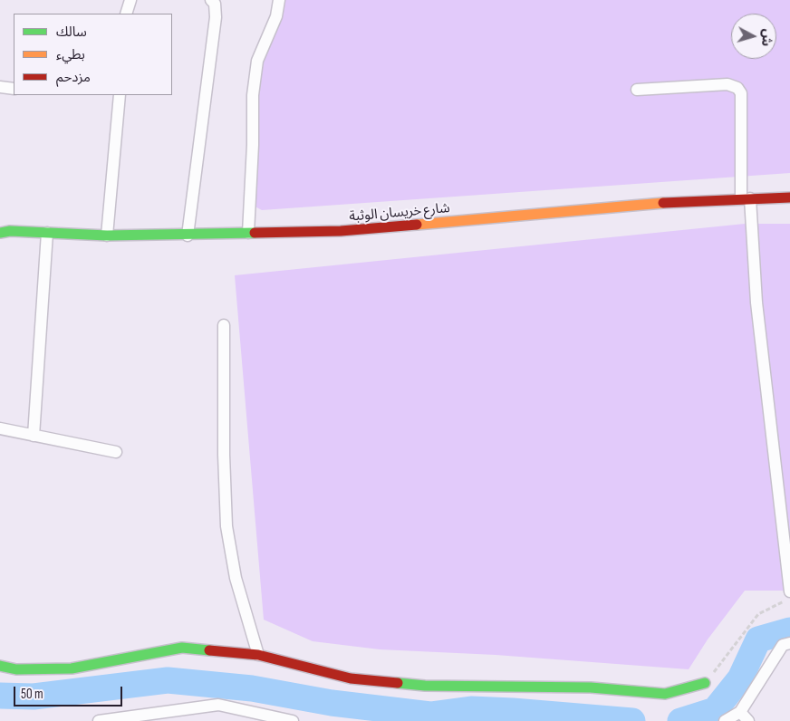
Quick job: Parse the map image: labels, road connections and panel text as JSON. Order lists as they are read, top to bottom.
{
  "streets": {
    "street": ["شارع خريسان الوثبة"]
  },
  "legend": ["سالك", "بطيء", "مزدحم"],
  "scale_bar": "50 m",
  "north": "right"
}
